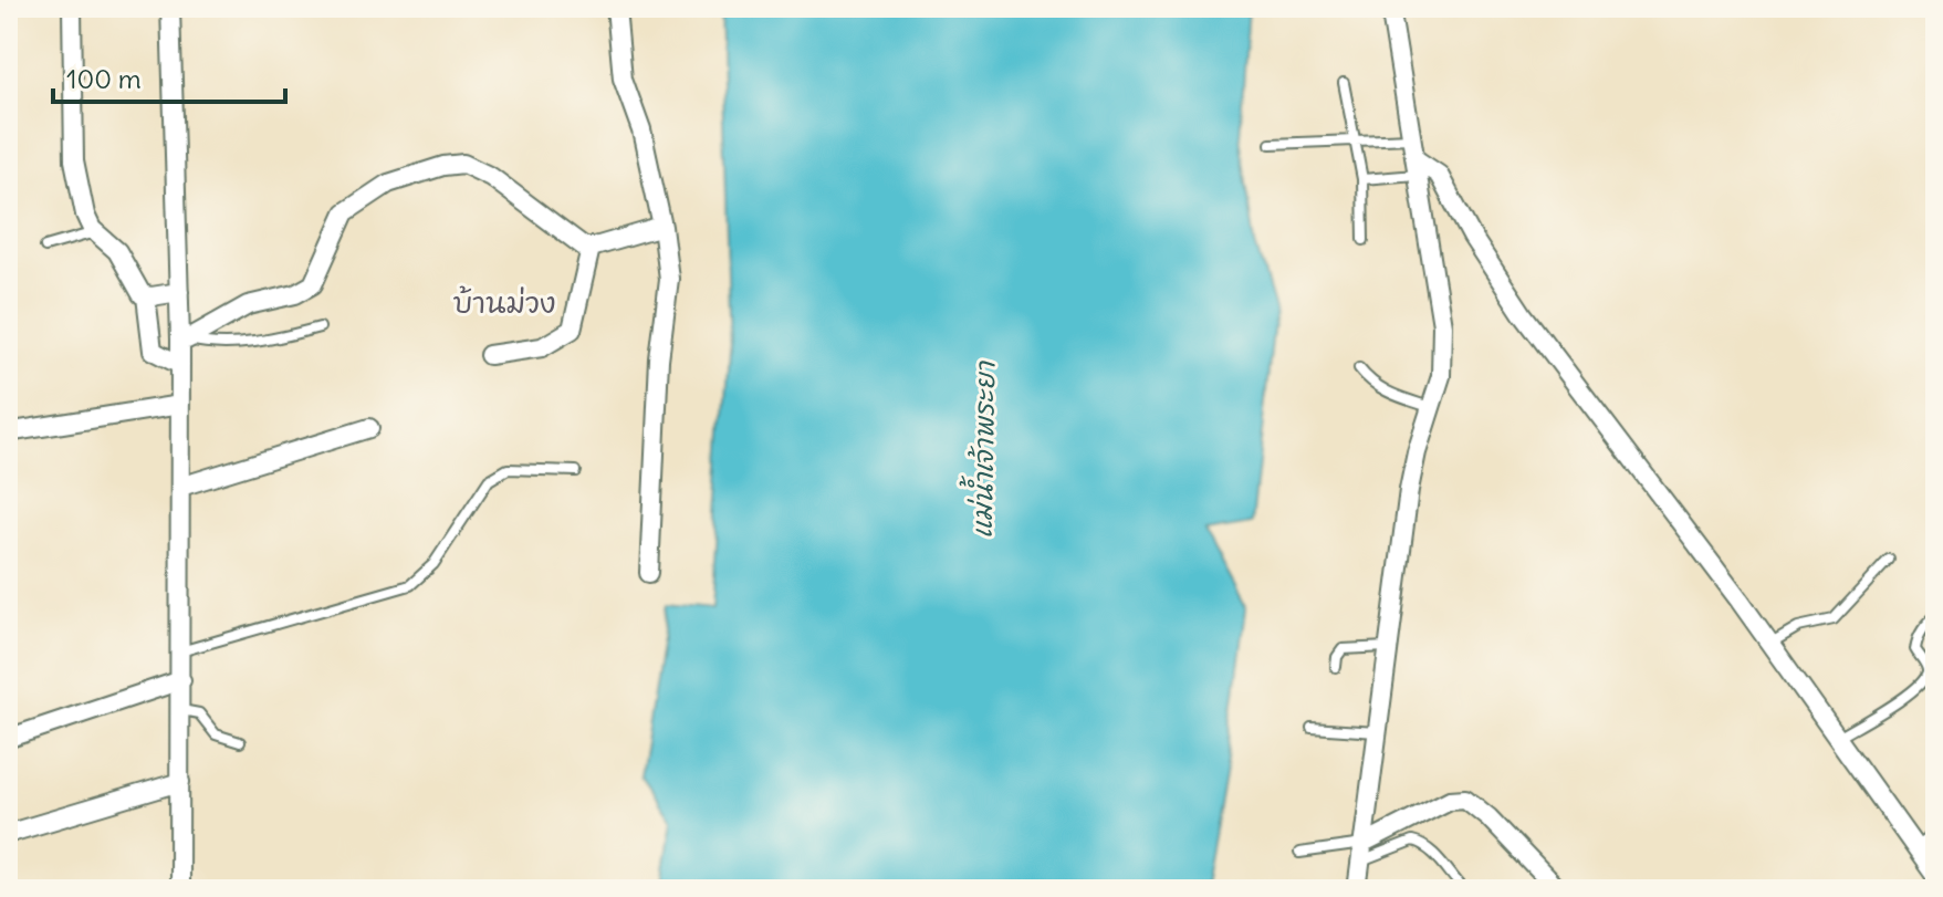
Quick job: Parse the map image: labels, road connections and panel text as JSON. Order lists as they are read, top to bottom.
{
  "districts": ["บ้านม่วง"],
  "water": ["แม่น้ำเจ้าพระยา"],
  "scale_bar": "100 m"
}
